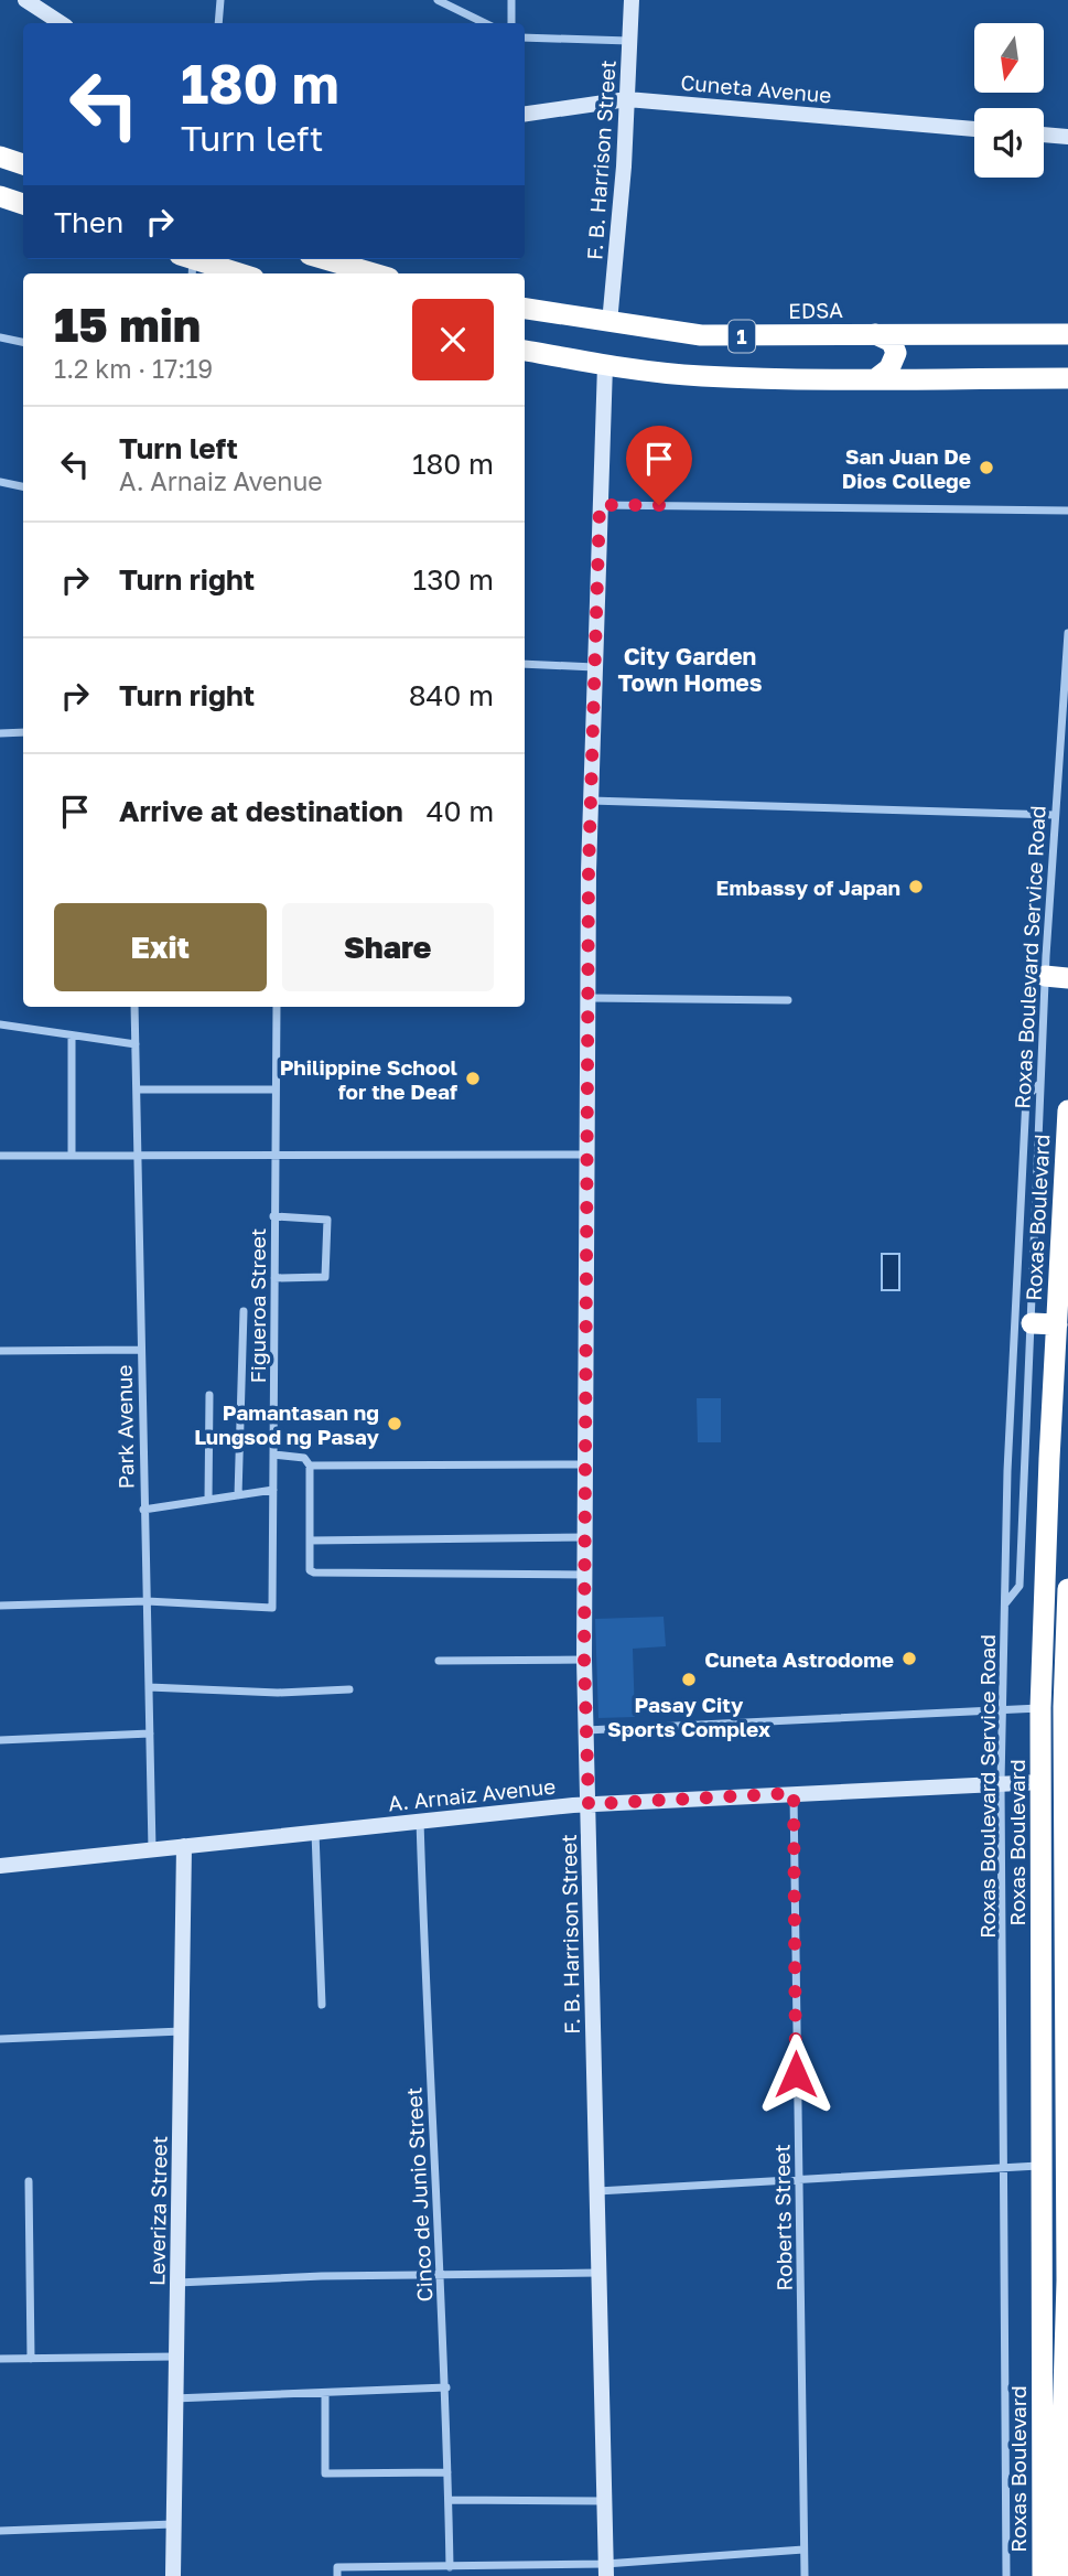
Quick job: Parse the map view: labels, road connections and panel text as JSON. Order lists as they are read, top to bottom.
{
  "streets": {
    "highway": ["EDSA", "1", "Roxas Boulevard"],
    "main road": [
      "Cuneta Avenue",
      "F. B. Harrison Street",
      "A. Arnaiz Avenue",
      "Leveriza Street"
    ],
    "street": [
      "Roxas Boulevard Service Road",
      "Figueroa Street",
      "Park Avenue",
      "Cinco de Junio Street",
      "Roberts Street"
    ]
  },
  "crossings": [
    ["Cuneta Avenue", "F. B. Harrison Street"],
    ["F. B. Harrison Street", "EDSA"],
    ["F. B. Harrison Street", "1"],
    ["F. B. Harrison Street", "A. Arnaiz Avenue"],
    ["Roxas Boulevard Service Road", "A. Arnaiz Avenue"],
    ["Roxas Boulevard", "A. Arnaiz Avenue"],
    ["Figueroa Street", "Park Avenue"],
    ["Park Avenue", "A. Arnaiz Avenue"],
    ["A. Arnaiz Avenue", "Cinco de Junio Street"],
    ["A. Arnaiz Avenue", "Leveriza Street"],
    ["A. Arnaiz Avenue", "Roberts Street"]
  ],
  "districts": ["City Garden Town Homes"],
  "places": [
    "San Juan De Dios College",
    "Embassy of Japan",
    "Philippine School for the Deaf",
    "Pamantasan ng Lungsod ng Pasay",
    "Cuneta Astrodome",
    "Pasay City Sports Complex"
  ],
  "north": "bottom",
  "page": {
    "turn": ["180 m", "Turn left"],
    "then": "Then",
    "heading": ["15 min", "1.2 km · 17:19"],
    "list": [
      {
        "name": "Turn left",
        "note": "A. Arnaiz Avenue",
        "value": "180 m"
      },
      {
        "name": "Turn right",
        "value": "130 m"
      },
      {
        "name": "Turn right",
        "value": "840 m"
      },
      {
        "name": "Arrive at destination",
        "value": "40 m"
      }
    ],
    "buttons": ["Exit", "Share"]
  }
}
